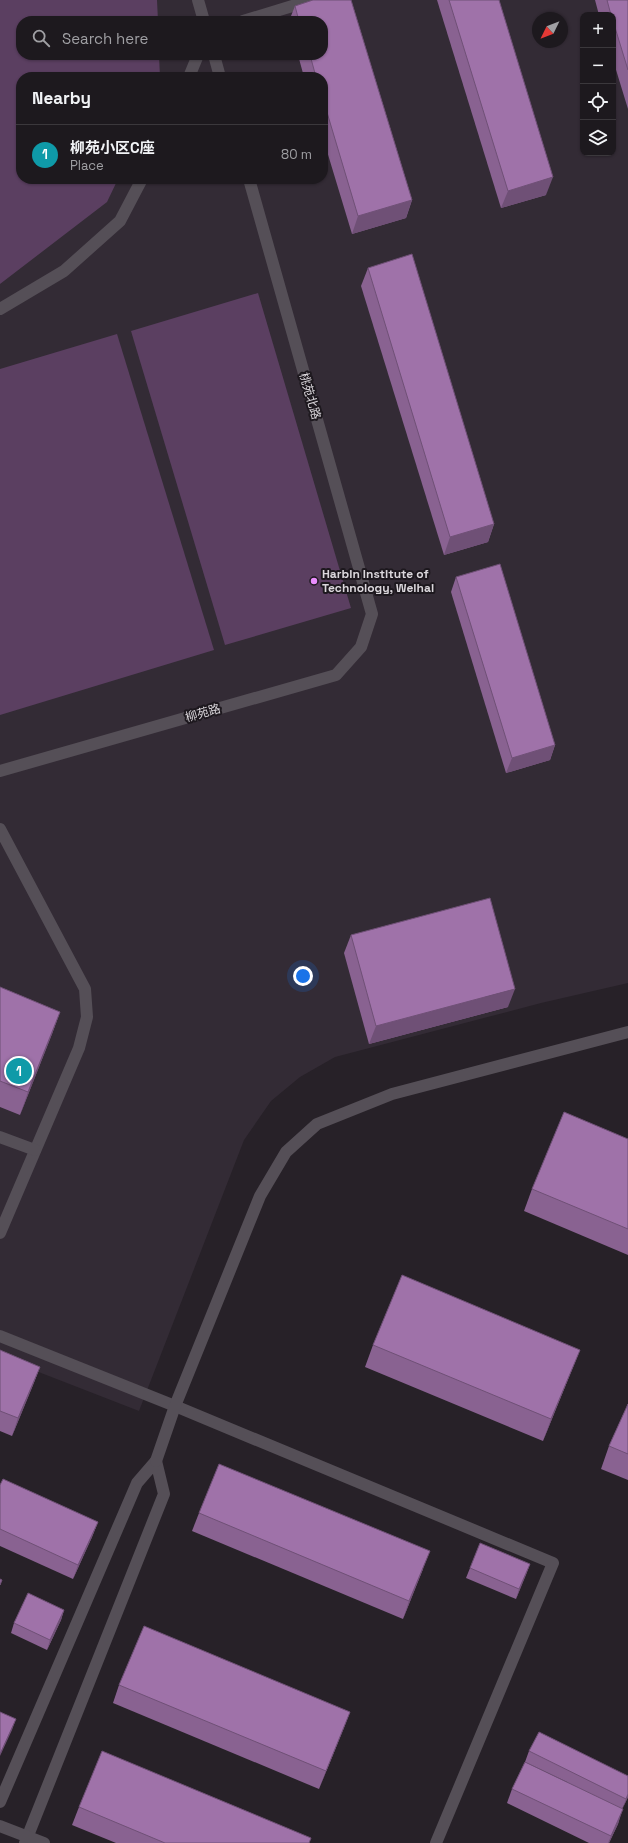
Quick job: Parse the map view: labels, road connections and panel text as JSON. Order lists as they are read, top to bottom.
{
  "streets": {
    "street": ["桃苑北路", "柳苑路"]
  },
  "crossings": [
    ["桃苑北路", "柳苑路"]
  ],
  "places": ["Harbin Institute of Technology, Weihai"],
  "north": "bottom left",
  "page": {
    "map_buttons": ["+", "−"],
    "search": "Search here",
    "heading": "Nearby",
    "list": [
      {
        "mark": "1",
        "name": "柳苑小区C座",
        "note": "Place",
        "value": "80 m"
      }
    ],
    "pins": "1"
  }
}
